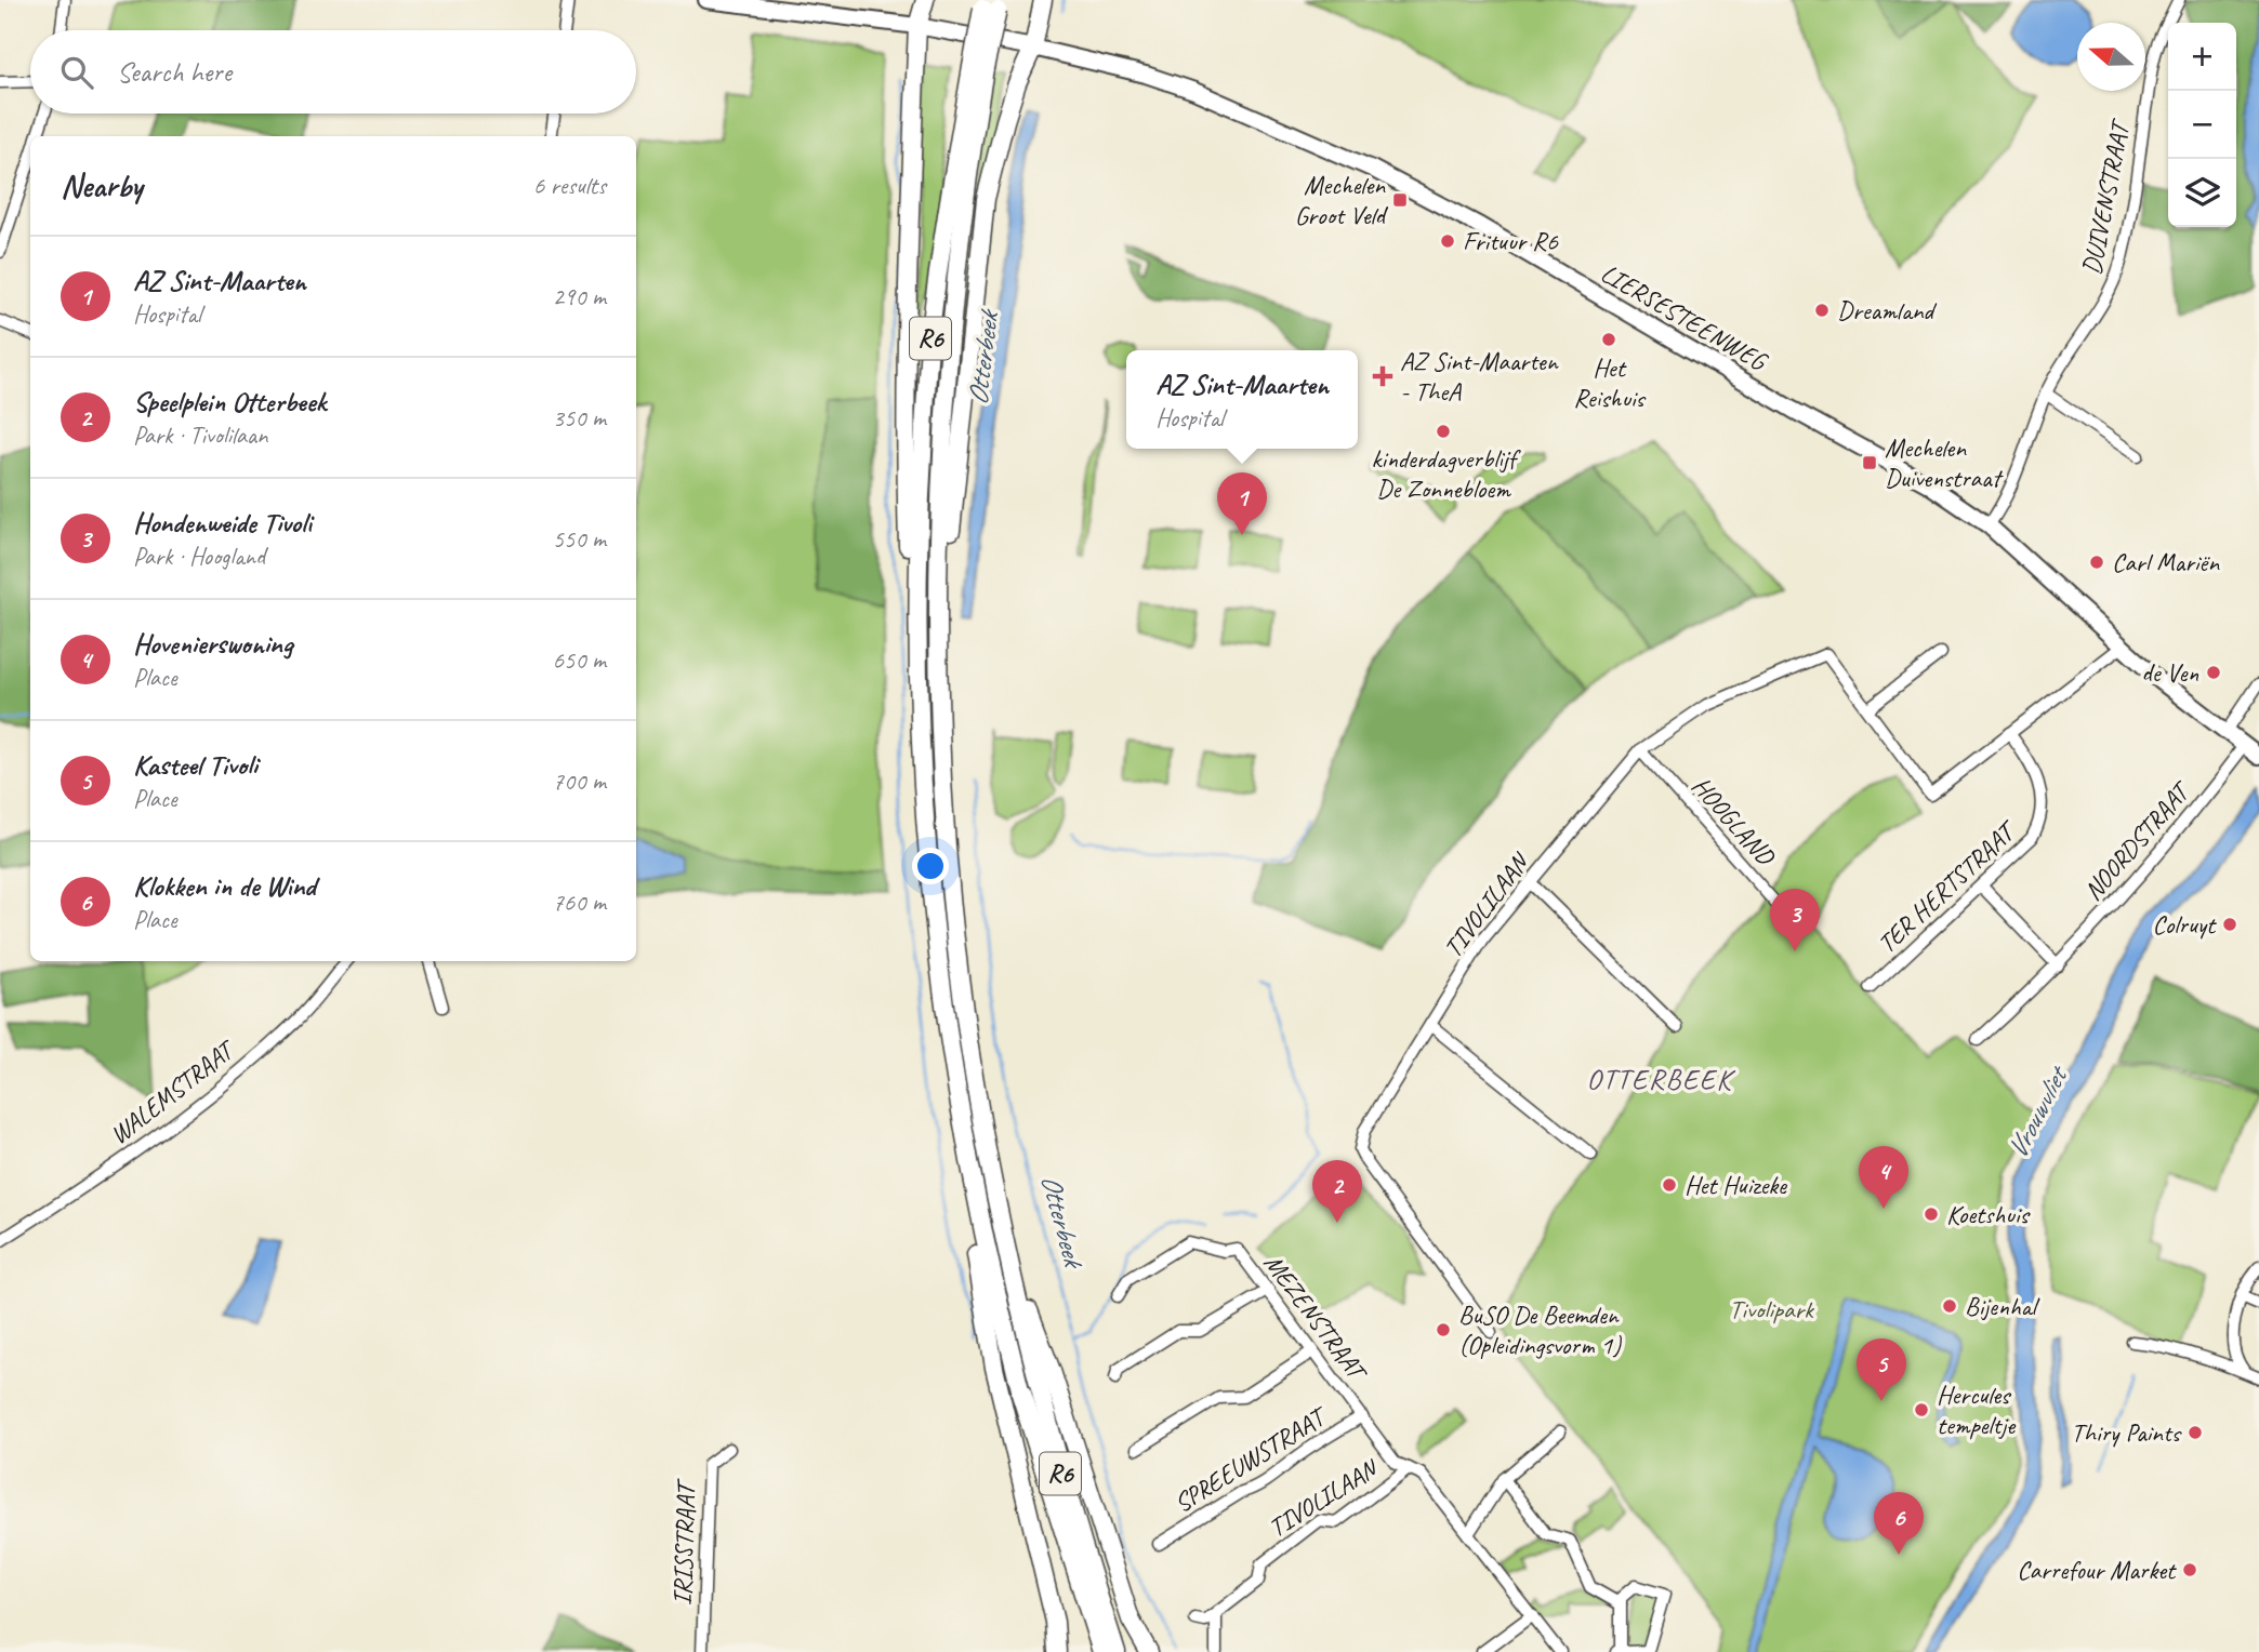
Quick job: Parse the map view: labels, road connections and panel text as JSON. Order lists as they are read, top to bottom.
{
  "streets": {
    "highway": ["R6"],
    "main road": ["LIERSESTEENWEG"],
    "street": [
      "DUIVENSTRAAT",
      "HOOGLAND",
      "NOORDSTRAAT",
      "TER HERTSTRAAT",
      "TIVOLILAAN",
      "WALEMSTRAAT",
      "MEZENSTRAAT",
      "SPREEUWSTRAAT",
      "IRISSTRAAT"
    ]
  },
  "crossings": [
    ["DUIVENSTRAAT", "LIERSESTEENWEG"],
    ["LIERSESTEENWEG", "NOORDSTRAAT"],
    ["LIERSESTEENWEG", "TIVOLILAAN"],
    ["HOOGLAND", "TIVOLILAAN"],
    ["TER HERTSTRAAT", "TIVOLILAAN"],
    ["TIVOLILAAN", "MEZENSTRAAT"],
    ["MEZENSTRAAT", "SPREEUWSTRAAT"]
  ],
  "districts": ["OTTERBEEK"],
  "water": ["Otterbeek", "Vrouwvliet"],
  "parks": ["Tivolipark"],
  "places": {
    "transit": ["Mechelen Groot Veld", "Mechelen Duivenstraat"],
    "other": [
      "Frituur R6",
      "Dreamland",
      "Het Reishuis",
      "kinderdagverblijf De Zonnebloem",
      "Carl Mariën",
      "de Ven",
      "Colruyt",
      "Het Huizeke",
      "Koetshuis",
      "Bijenhal",
      "BuSO De Beemden (Opleidingsvorm 1)",
      "Hercules tempeltje",
      "Thiry Paints",
      "Carrefour Market"
    ],
    "health": ["AZ Sint-Maarten - TheA"]
  },
  "north": "left",
  "page": {
    "map_buttons": ["+", "−"],
    "search": "Search here",
    "heading": ["Nearby", "6 results"],
    "list": [
      {
        "mark": "1",
        "name": "AZ Sint-Maarten",
        "note": "Hospital",
        "value": "290 m"
      },
      {
        "mark": "2",
        "name": "Speelplein Otterbeek",
        "note": "Park · Tivolilaan",
        "value": "350 m"
      },
      {
        "mark": "3",
        "name": "Hondenweide Tivoli",
        "note": "Park · Hoogland",
        "value": "550 m"
      },
      {
        "mark": "4",
        "name": "Hovenierswoning",
        "note": "Place",
        "value": "650 m"
      },
      {
        "mark": "5",
        "name": "Kasteel Tivoli",
        "note": "Place",
        "value": "700 m"
      },
      {
        "mark": "6",
        "name": "Klokken in de Wind",
        "note": "Place",
        "value": "760 m"
      }
    ],
    "popup": ["AZ Sint-Maarten", "Hospital"],
    "pins": [
      "1",
      "3",
      "4",
      "2",
      "5",
      "6"
    ]
  }
}
